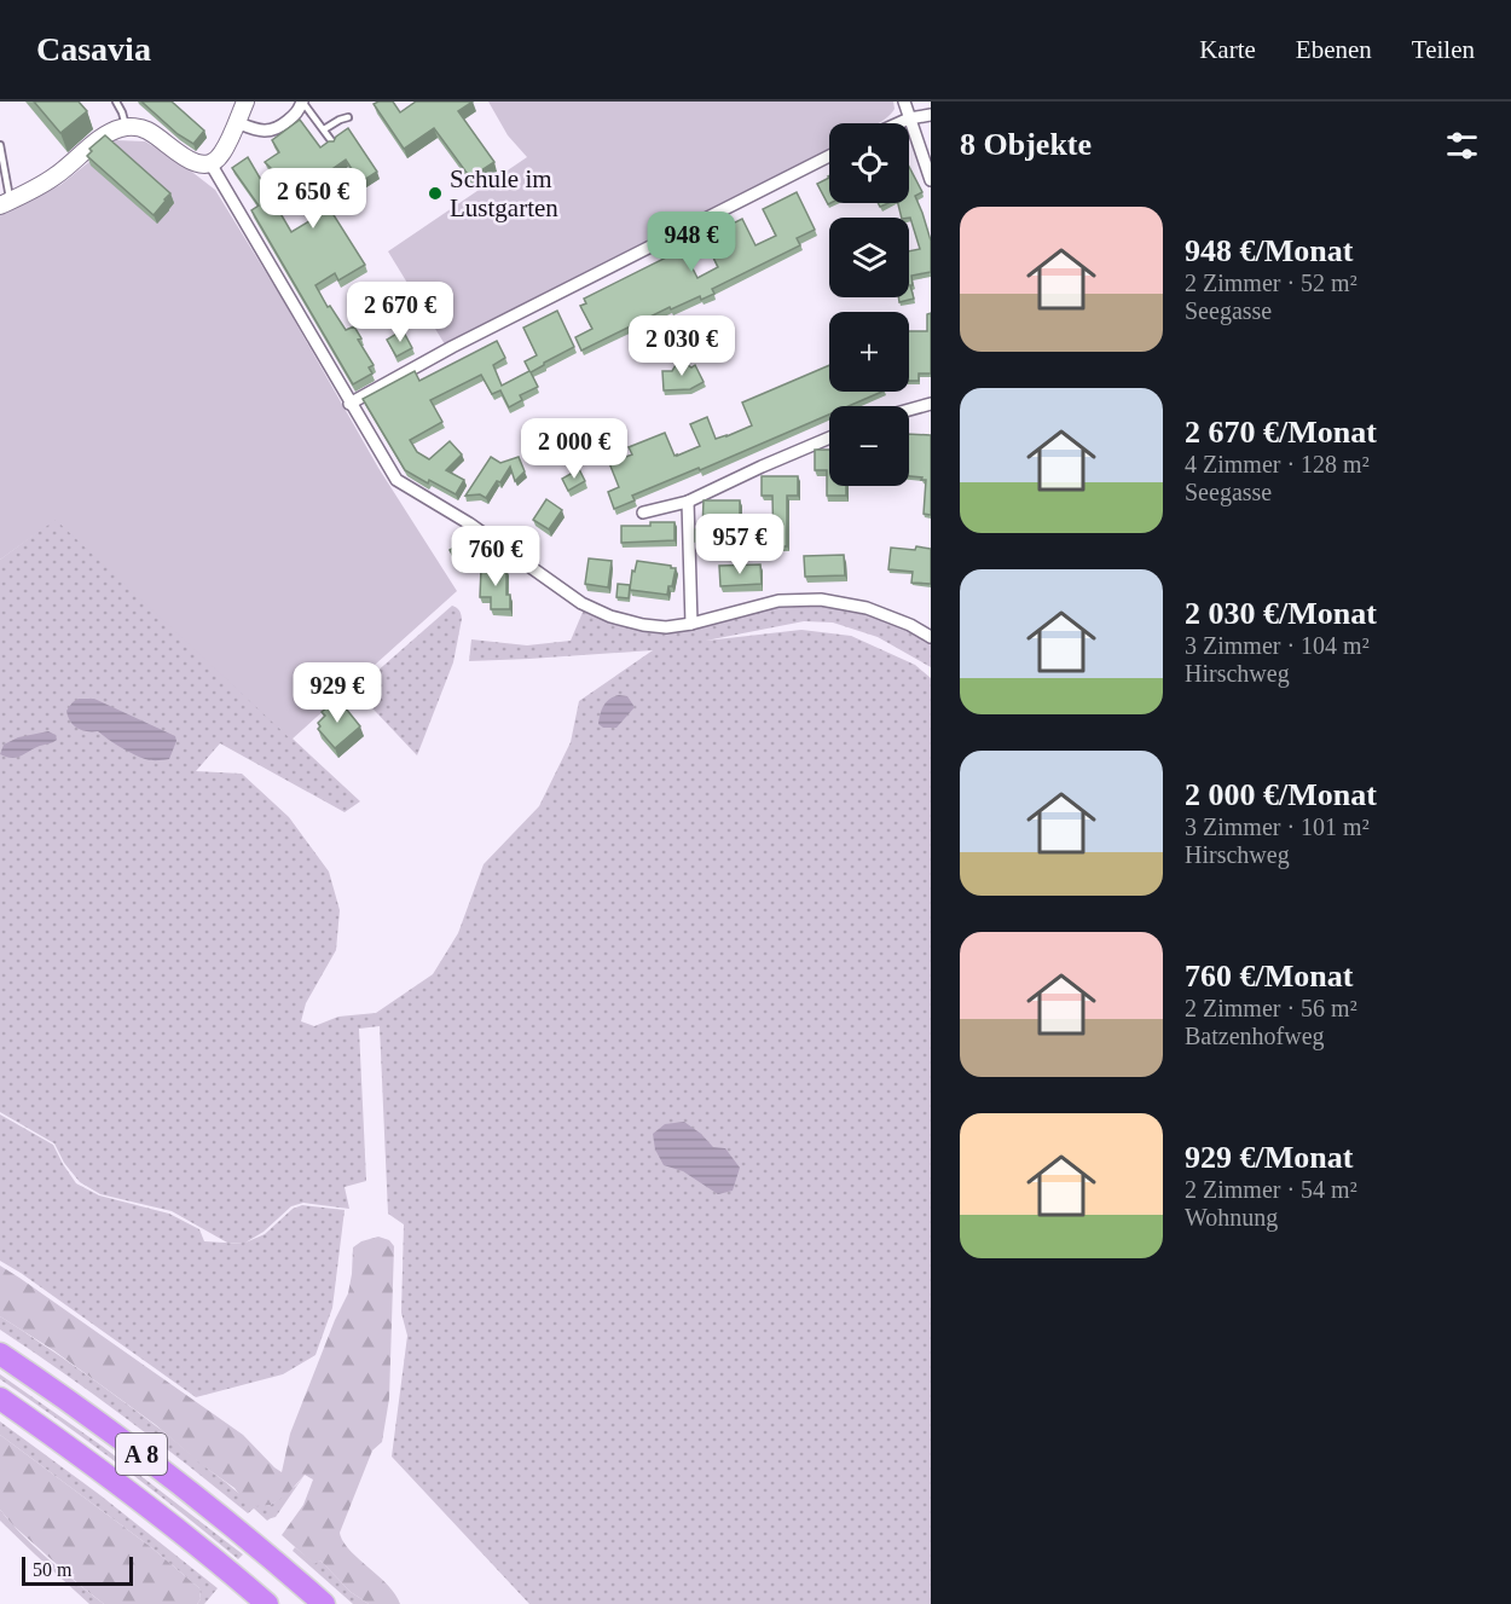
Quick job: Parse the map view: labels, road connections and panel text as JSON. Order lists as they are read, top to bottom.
{
  "streets": {
    "highway": ["A 8"]
  },
  "places": ["Schule im Lustgarten"],
  "scale_bar": "50 m",
  "page": {
    "header": "Casavia",
    "nav": ["Karte", "Ebenen", "Teilen"],
    "heading": "8 Objekte",
    "map_buttons": ["+", "−"],
    "price": [
      "2 650 €",
      "948 €",
      "2 670 €",
      "2 030 €",
      "2 000 €",
      "957 €",
      "760 €",
      "929 €"
    ],
    "list": [
      {
        "name": "948 €/Monat",
        "note": "2 Zimmer · 52 m² · Seegasse"
      },
      {
        "name": "2 670 €/Monat",
        "note": "4 Zimmer · 128 m² · Seegasse"
      },
      {
        "name": "2 030 €/Monat",
        "note": "3 Zimmer · 104 m² · Hirschweg"
      },
      {
        "name": "2 000 €/Monat",
        "note": "3 Zimmer · 101 m² · Hirschweg"
      },
      {
        "name": "760 €/Monat",
        "note": "2 Zimmer · 56 m² · Batzenhofweg"
      },
      {
        "name": "929 €/Monat",
        "note": "2 Zimmer · 54 m² · Wohnung"
      }
    ],
    "scale": "50 m"
  }
}
